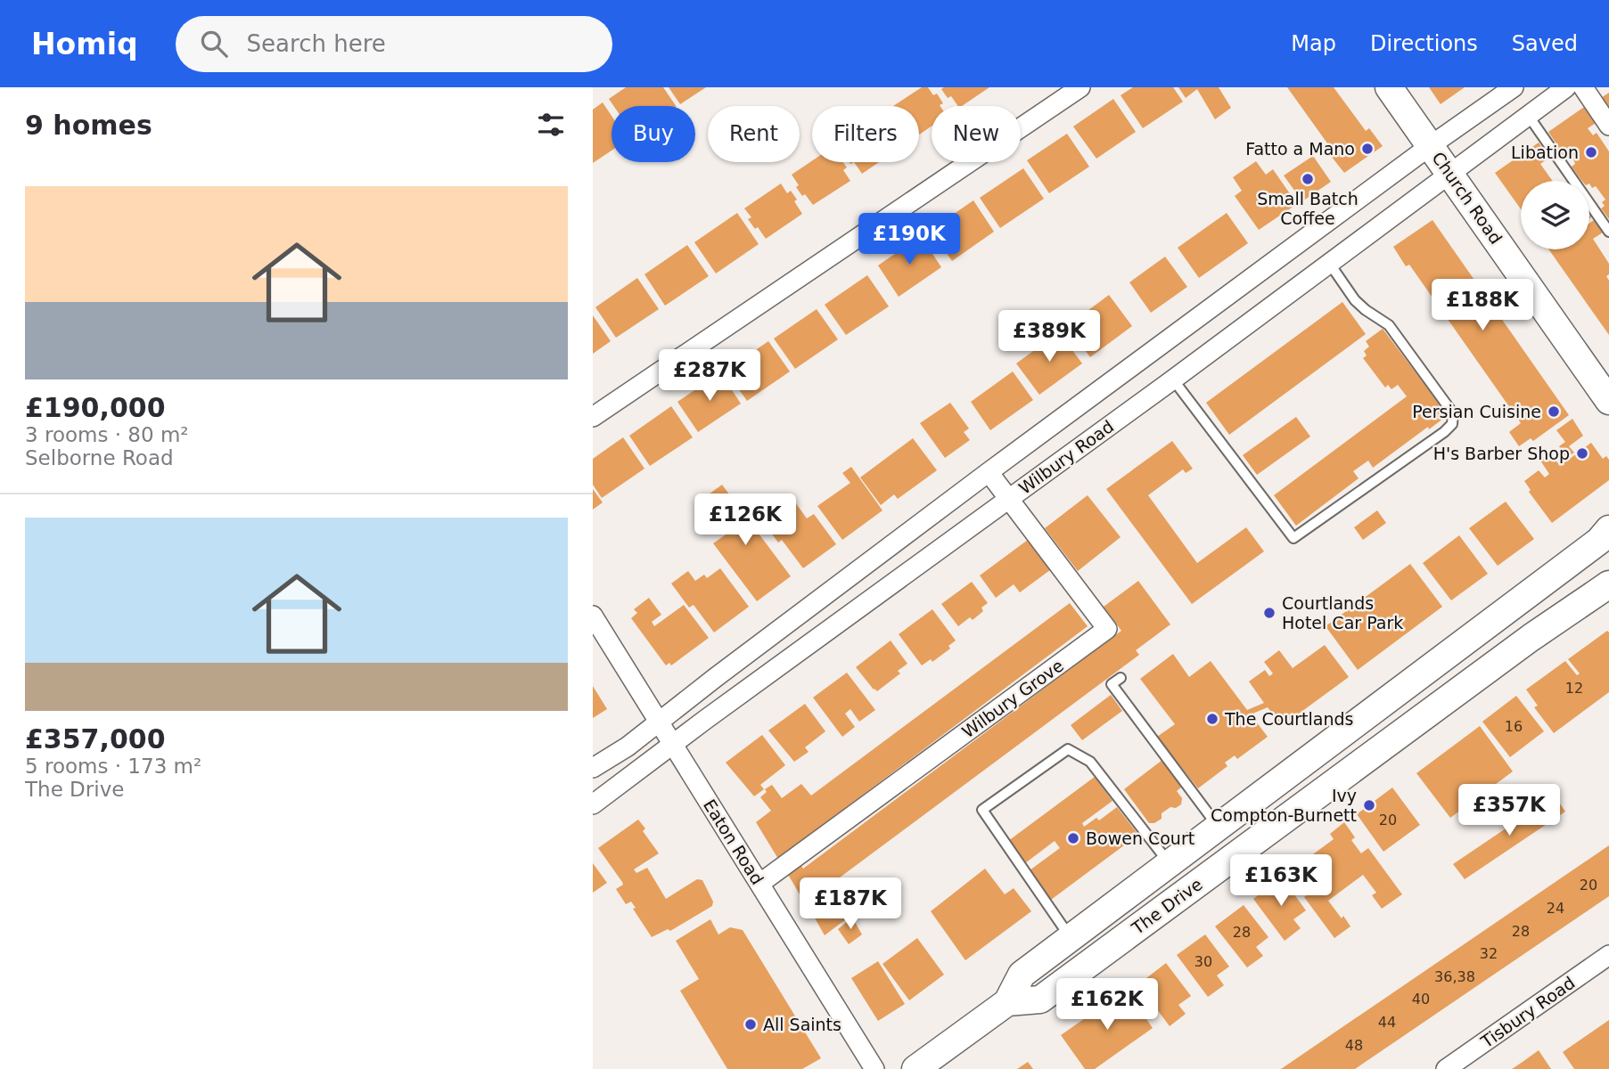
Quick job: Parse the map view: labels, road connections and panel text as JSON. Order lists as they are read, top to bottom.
{
  "streets": {
    "main road": ["Church Road", "The Drive"],
    "street": [
      "Wilbury Road",
      "Wilbury Grove",
      "Eaton Road",
      "Tisbury Road"
    ]
  },
  "crossings": [
    ["Church Road", "Wilbury Road"],
    ["Wilbury Road", "Wilbury Grove"],
    ["Wilbury Road", "Eaton Road"],
    ["Wilbury Grove", "Eaton Road"]
  ],
  "places": [
    "Fatto a Mano",
    "Libation",
    "Small Batch Coffee",
    "Persian Cuisine",
    "H's Barber Shop",
    "Courtlands Hotel Car Park",
    "The Courtlands",
    "Ivy Compton-Burnett",
    "Bowen Court",
    "All Saints"
  ],
  "house_numbers": [
    "12",
    "16",
    "20",
    "20",
    "24",
    "28",
    "28",
    "32",
    "30",
    "36,38",
    "40",
    "44",
    "48"
  ],
  "page": {
    "header": "Homiq",
    "search": "Search here",
    "nav": ["Map", "Directions", "Saved"],
    "heading": "9 homes",
    "chip": [
      "Buy",
      "Rent",
      "Filters",
      "New"
    ],
    "list": [
      {
        "name": "£190,000",
        "note": "3 rooms · 80 m² · Selborne Road"
      },
      {
        "name": "£357,000",
        "note": "5 rooms · 173 m² · The Drive"
      }
    ],
    "price": [
      "£190K",
      "£188K",
      "£389K",
      "£287K",
      "£126K",
      "£357K",
      "£163K",
      "£187K",
      "£162K"
    ]
  }
}
